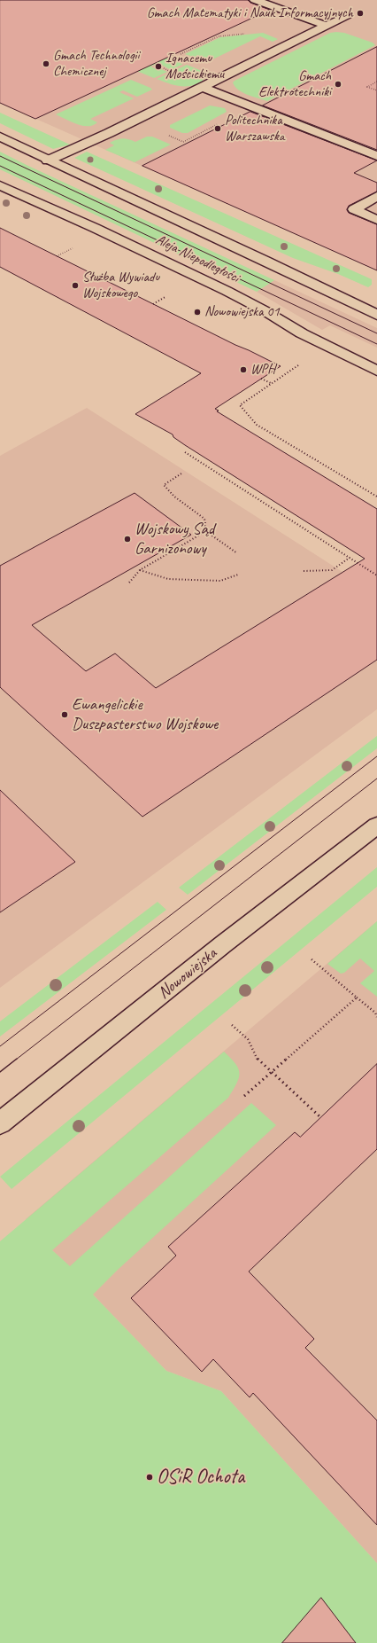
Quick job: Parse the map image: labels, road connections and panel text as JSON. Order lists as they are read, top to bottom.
{
  "streets": {
    "main road": ["Aleja Niepodległości", "Nowowiejska"]
  },
  "places": [
    "Gmach Matematyki i Nauk Informacyjnych",
    "Gmach Technologii Chemicznej",
    "Ignacemu Mościckiemu",
    "Gmach Elektrotechniki",
    "Politechnika Warszawska",
    "Służba Wywiadu Wojskowego",
    "Nowowiejska 01",
    "WPH",
    "Wojskowy Sąd Garnizonowy",
    "Ewangelickie Duszpasterstwo Wojskowe",
    "OSiR Ochota"
  ]
}
